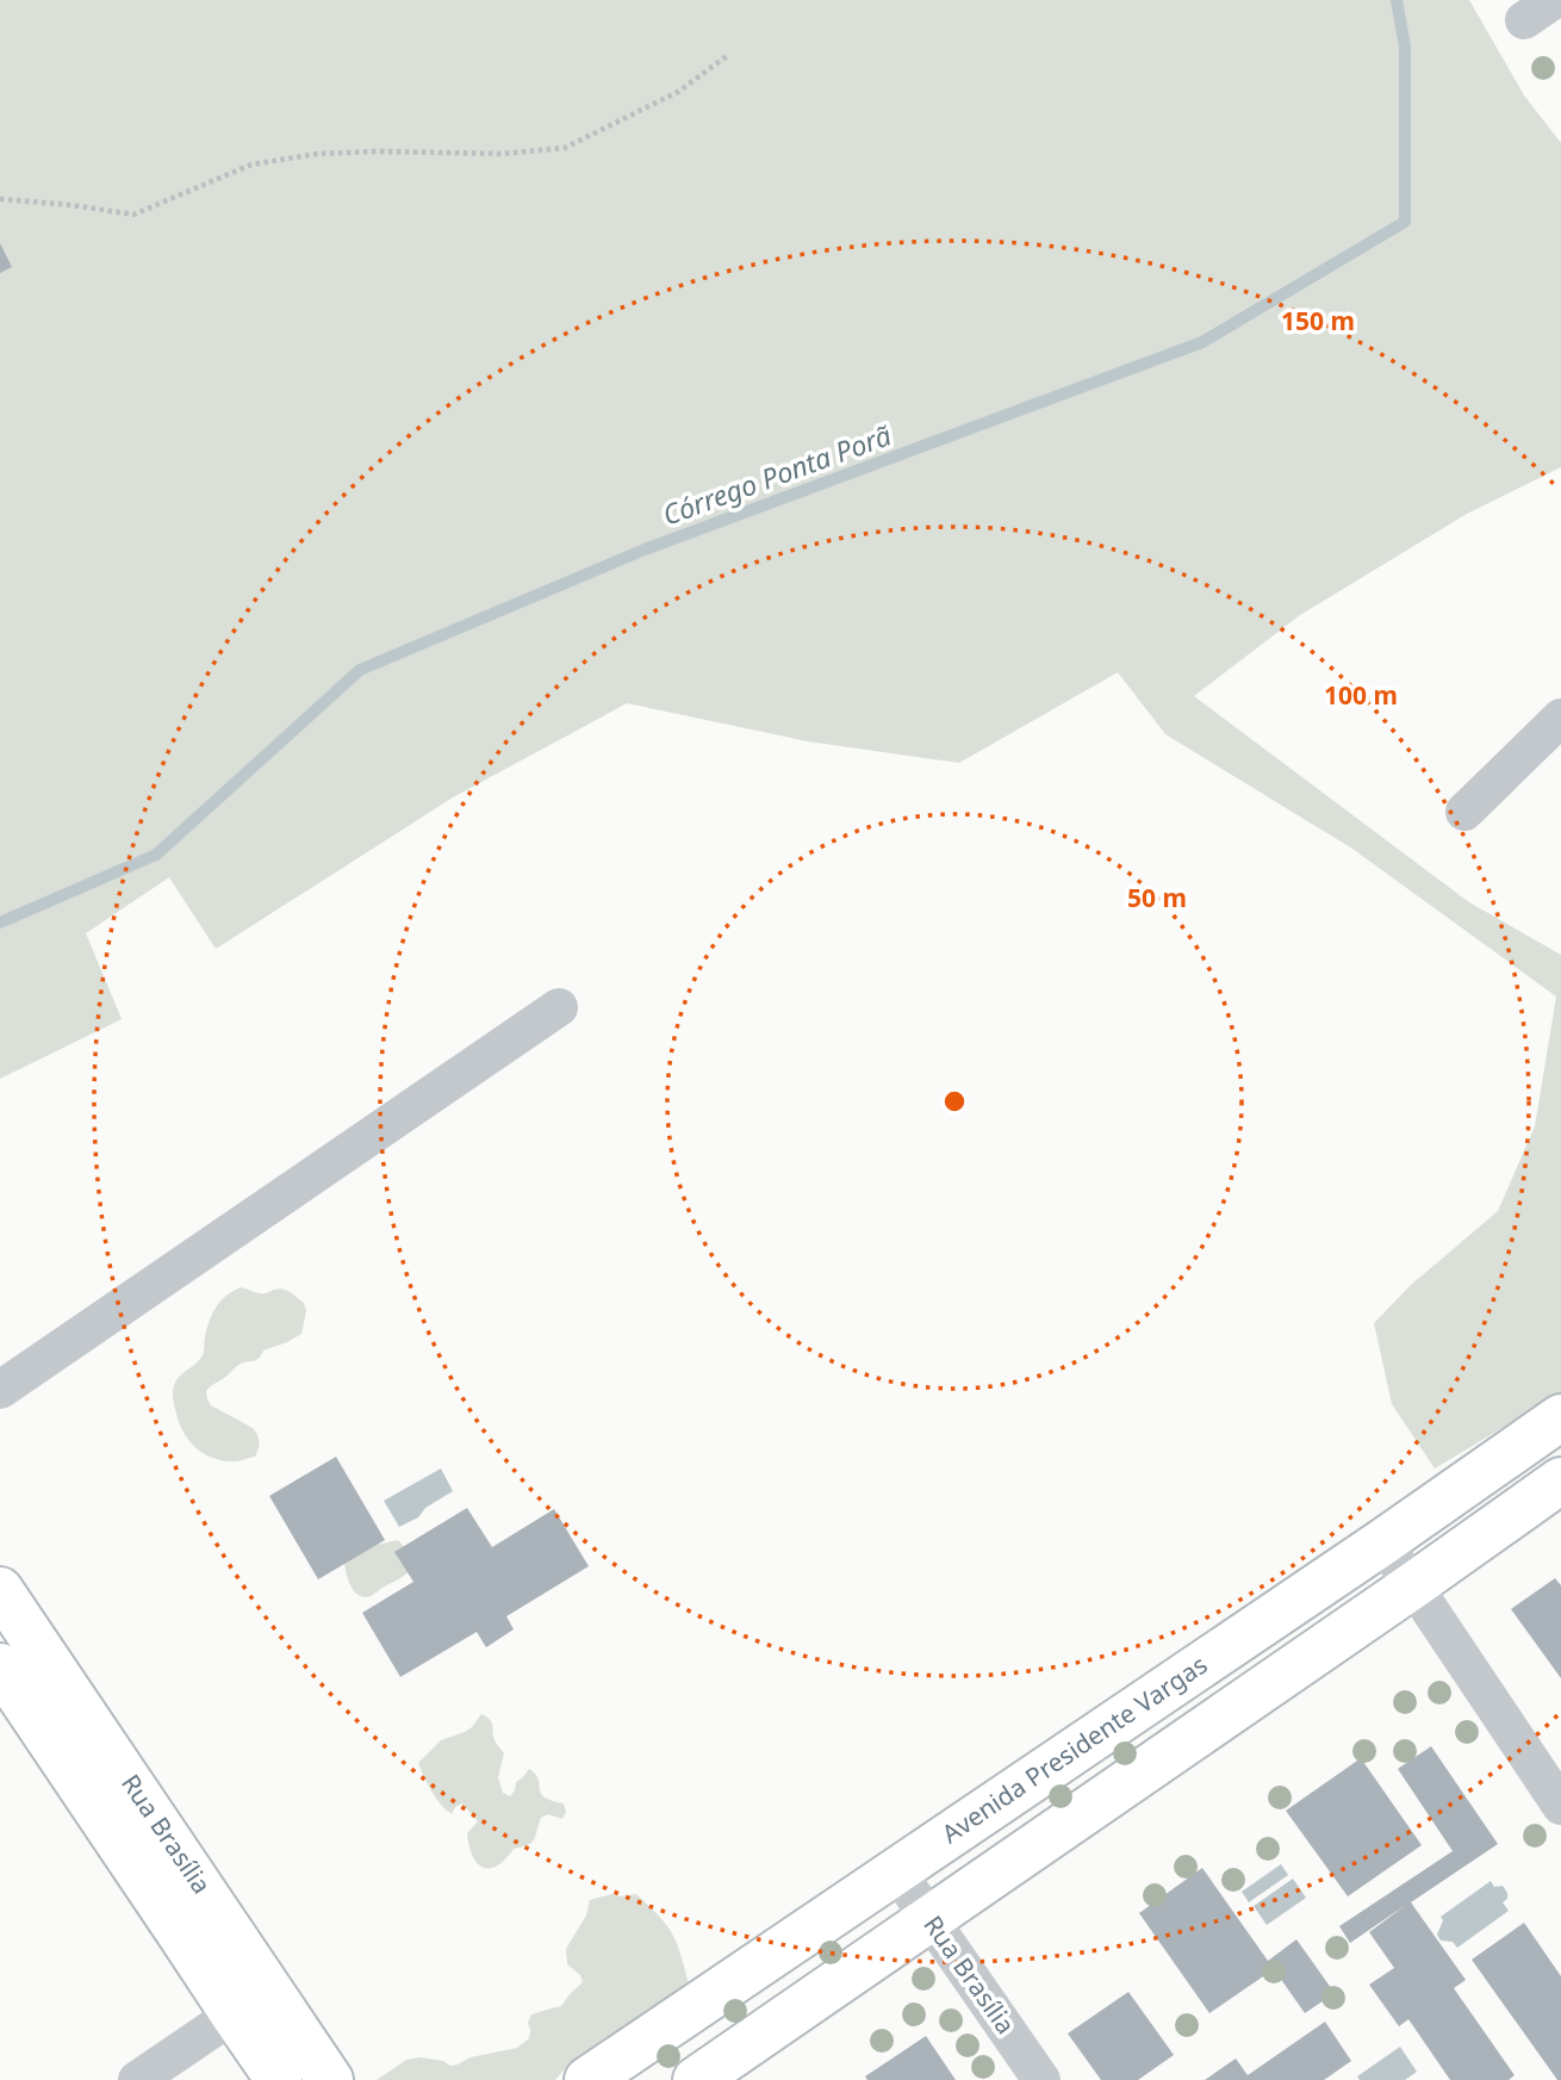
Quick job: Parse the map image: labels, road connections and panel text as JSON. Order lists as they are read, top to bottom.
{
  "streets": {
    "main road": ["Avenida Presidente Vargas", "Rua Brasília"]
  },
  "crossings": [
    ["Avenida Presidente Vargas", "Rua Brasília"]
  ],
  "water": ["Córrego Ponta Porã"],
  "rings": ["150 m", "100 m", "50 m"]
}
